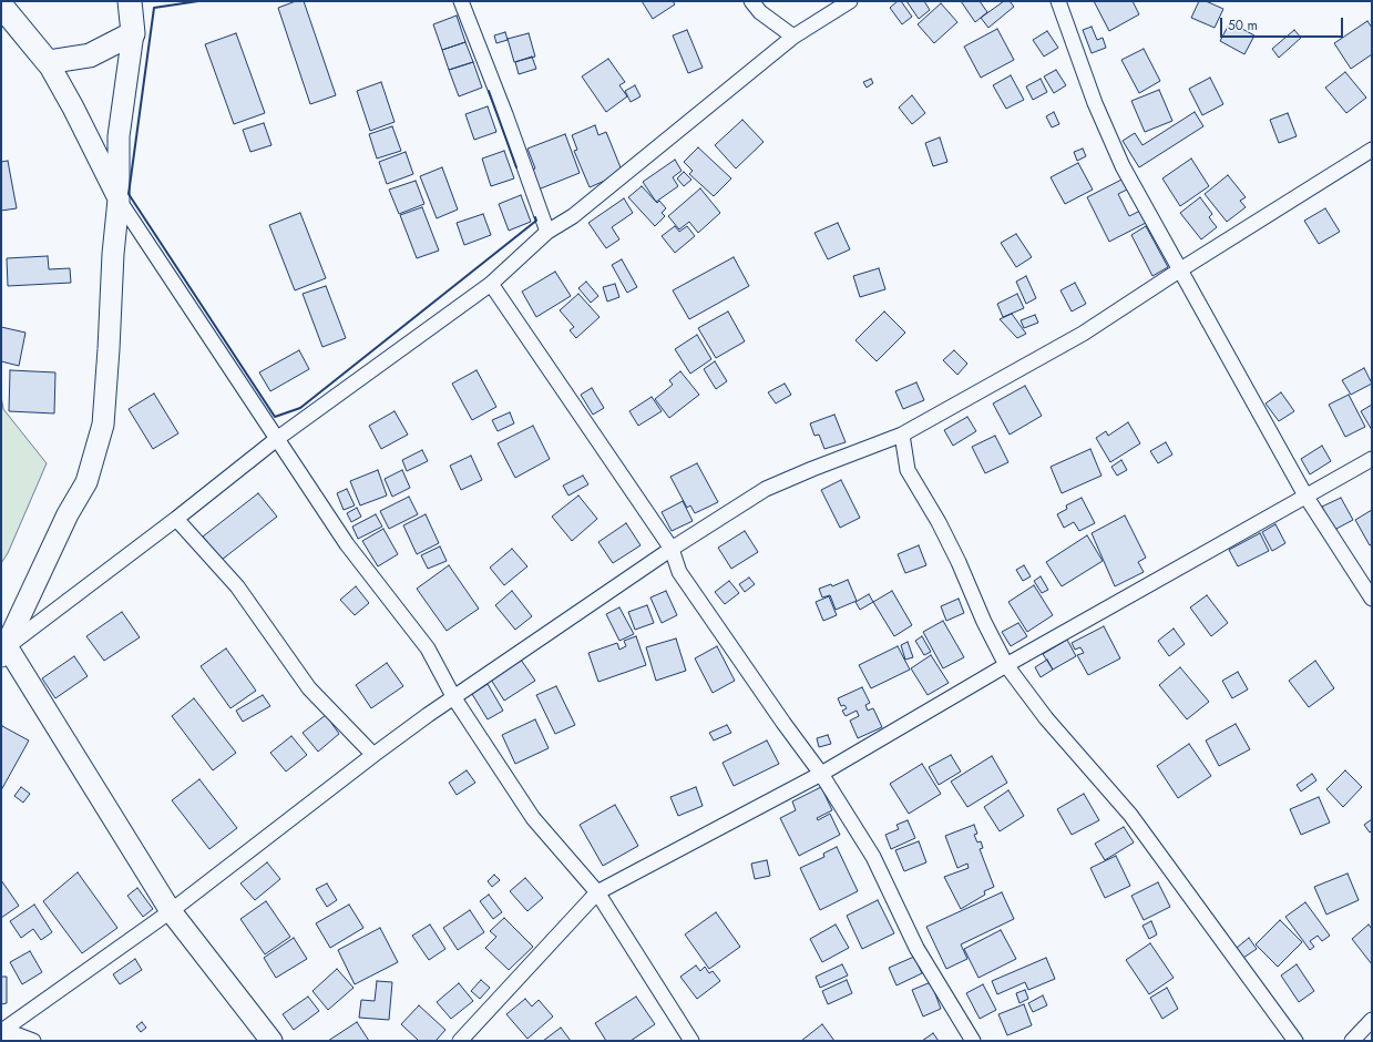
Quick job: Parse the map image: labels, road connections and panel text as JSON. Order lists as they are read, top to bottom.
{
  "scale_bar": "50 m"
}
